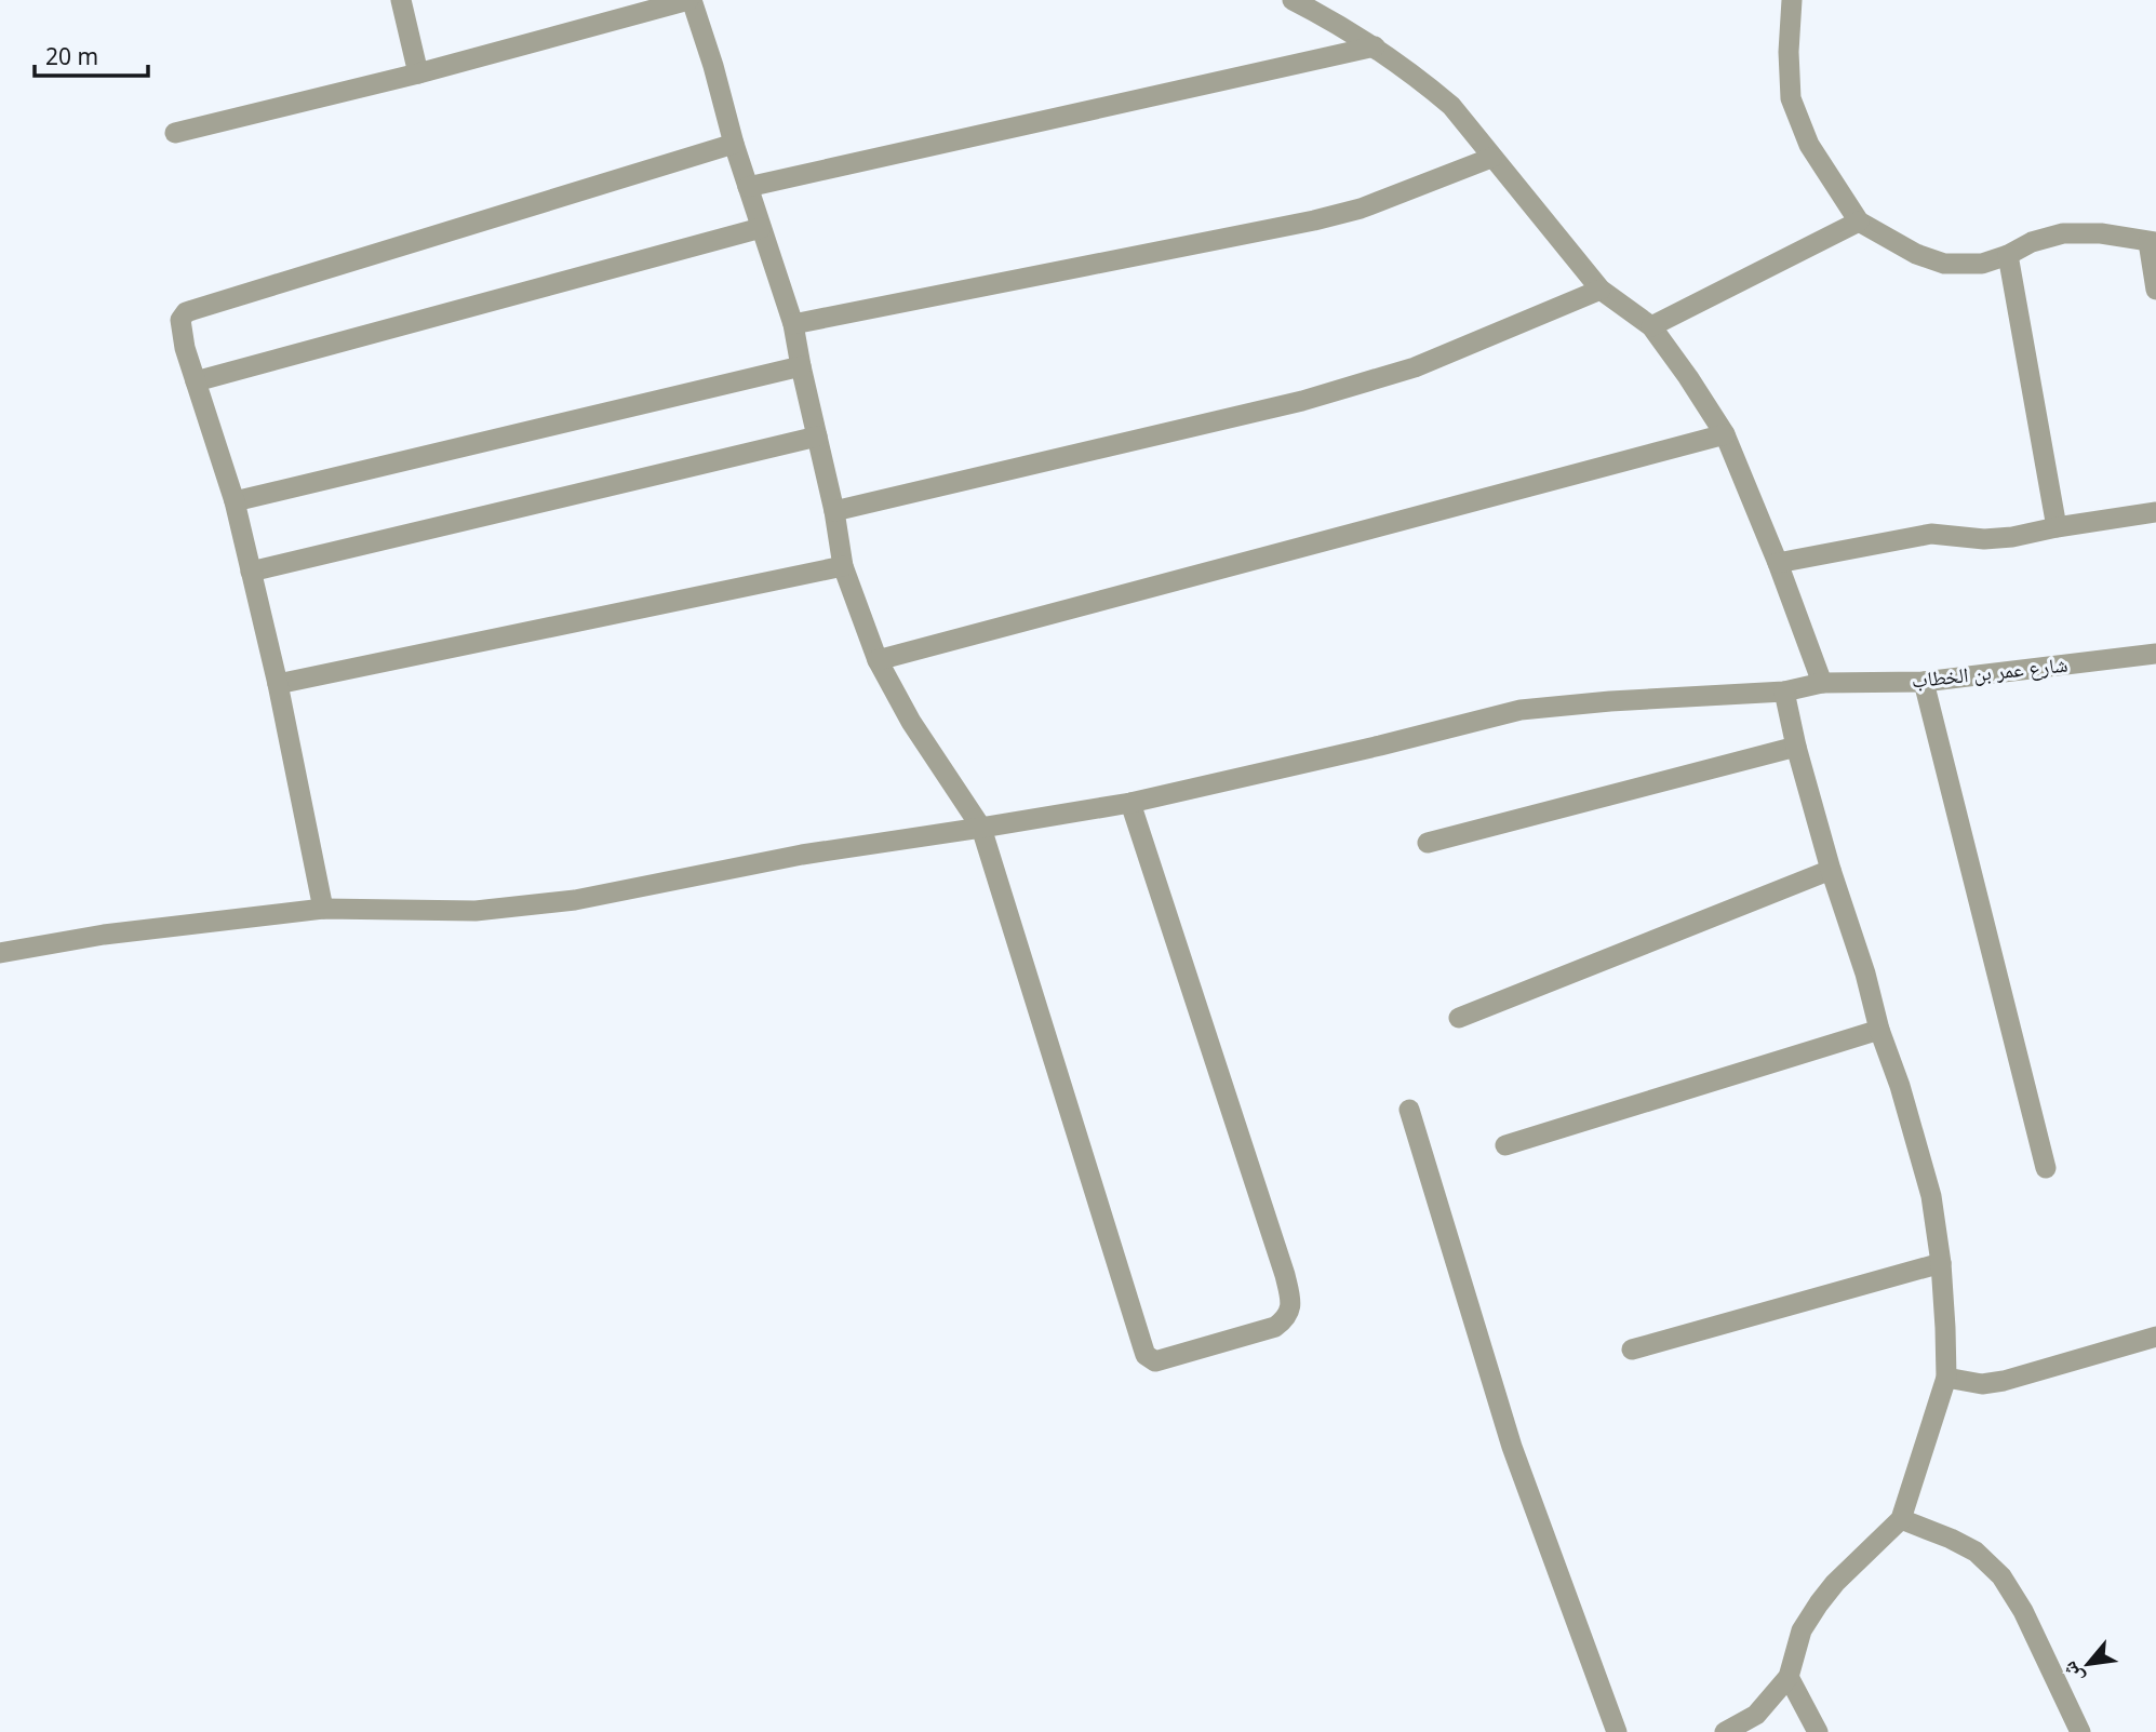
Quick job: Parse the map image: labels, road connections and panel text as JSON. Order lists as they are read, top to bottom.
{
  "streets": {
    "street": ["شارع عمر بن الخطاب"]
  },
  "scale_bar": "20 m",
  "north": "bottom left"
}
